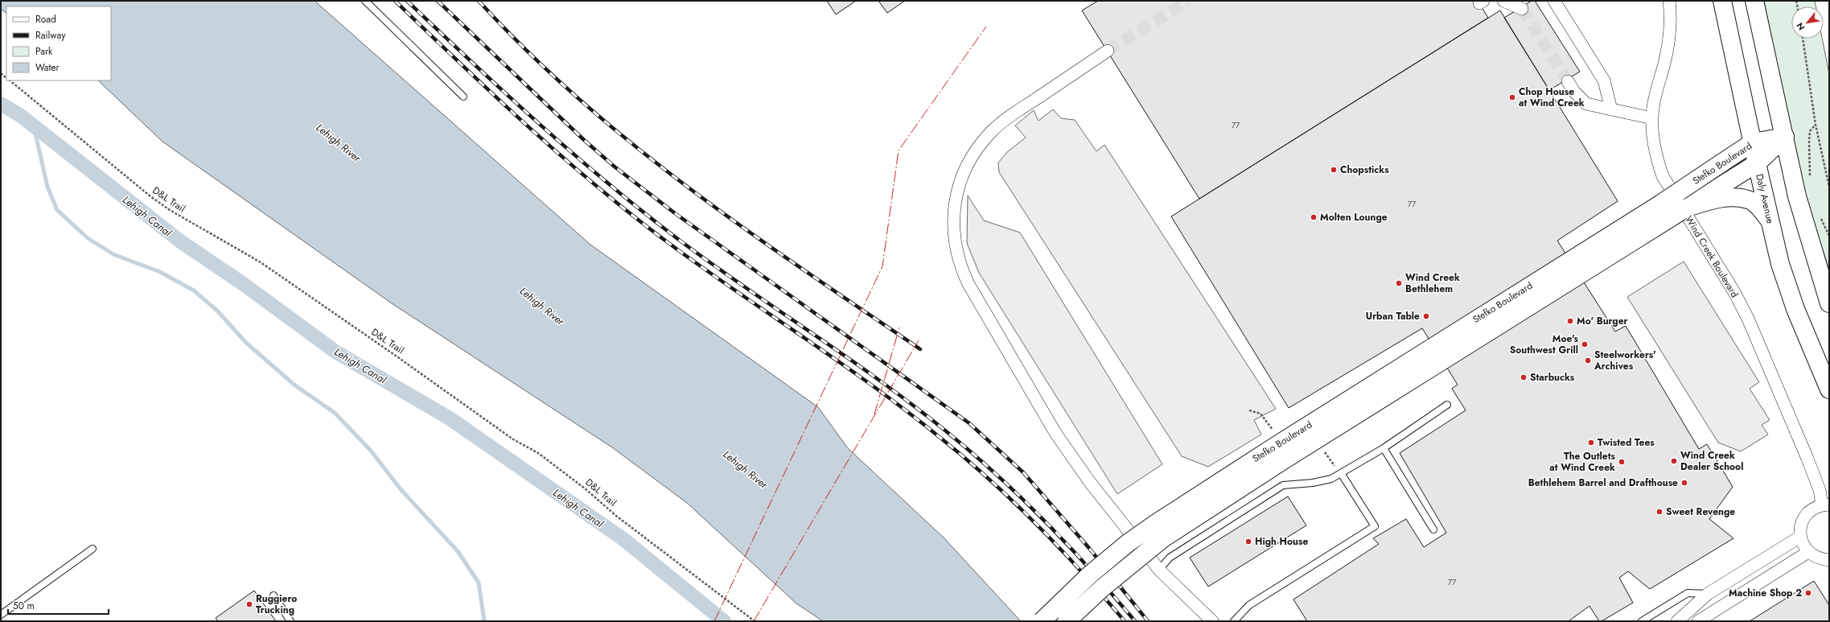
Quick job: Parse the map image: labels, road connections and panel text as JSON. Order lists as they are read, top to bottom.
{
  "streets": {
    "main road": ["Stefko Boulevard", "Daly Avenue"],
    "street": ["Wind Creek Boulevard"],
    "path": ["D&L Trail"]
  },
  "crossings": [
    ["Stefko Boulevard", "Daly Avenue"]
  ],
  "water": ["Lehigh River", "Lehigh Canal"],
  "places": [
    "Chop House at Wind Creek",
    "Chopsticks",
    "Molten Lounge",
    "Wind Creek Bethlehem",
    "Urban Table",
    "Mo' Burger",
    "Moe's Southwest Grill",
    "Steelworkers' Archives",
    "Starbucks",
    "Twisted Tees",
    "Wind Creek Dealer School",
    "The Outlets at Wind Creek",
    "Bethlehem Barrel and Drafthouse",
    "Sweet Revenge",
    "High House",
    "Machine Shop 2",
    "Ruggiero Trucking"
  ],
  "house_numbers": ["77", "77", "77"],
  "legend": [
    "Road",
    "Railway",
    "Park",
    "Water"
  ],
  "scale_bar": "50 m",
  "north": "bottom left"
}
